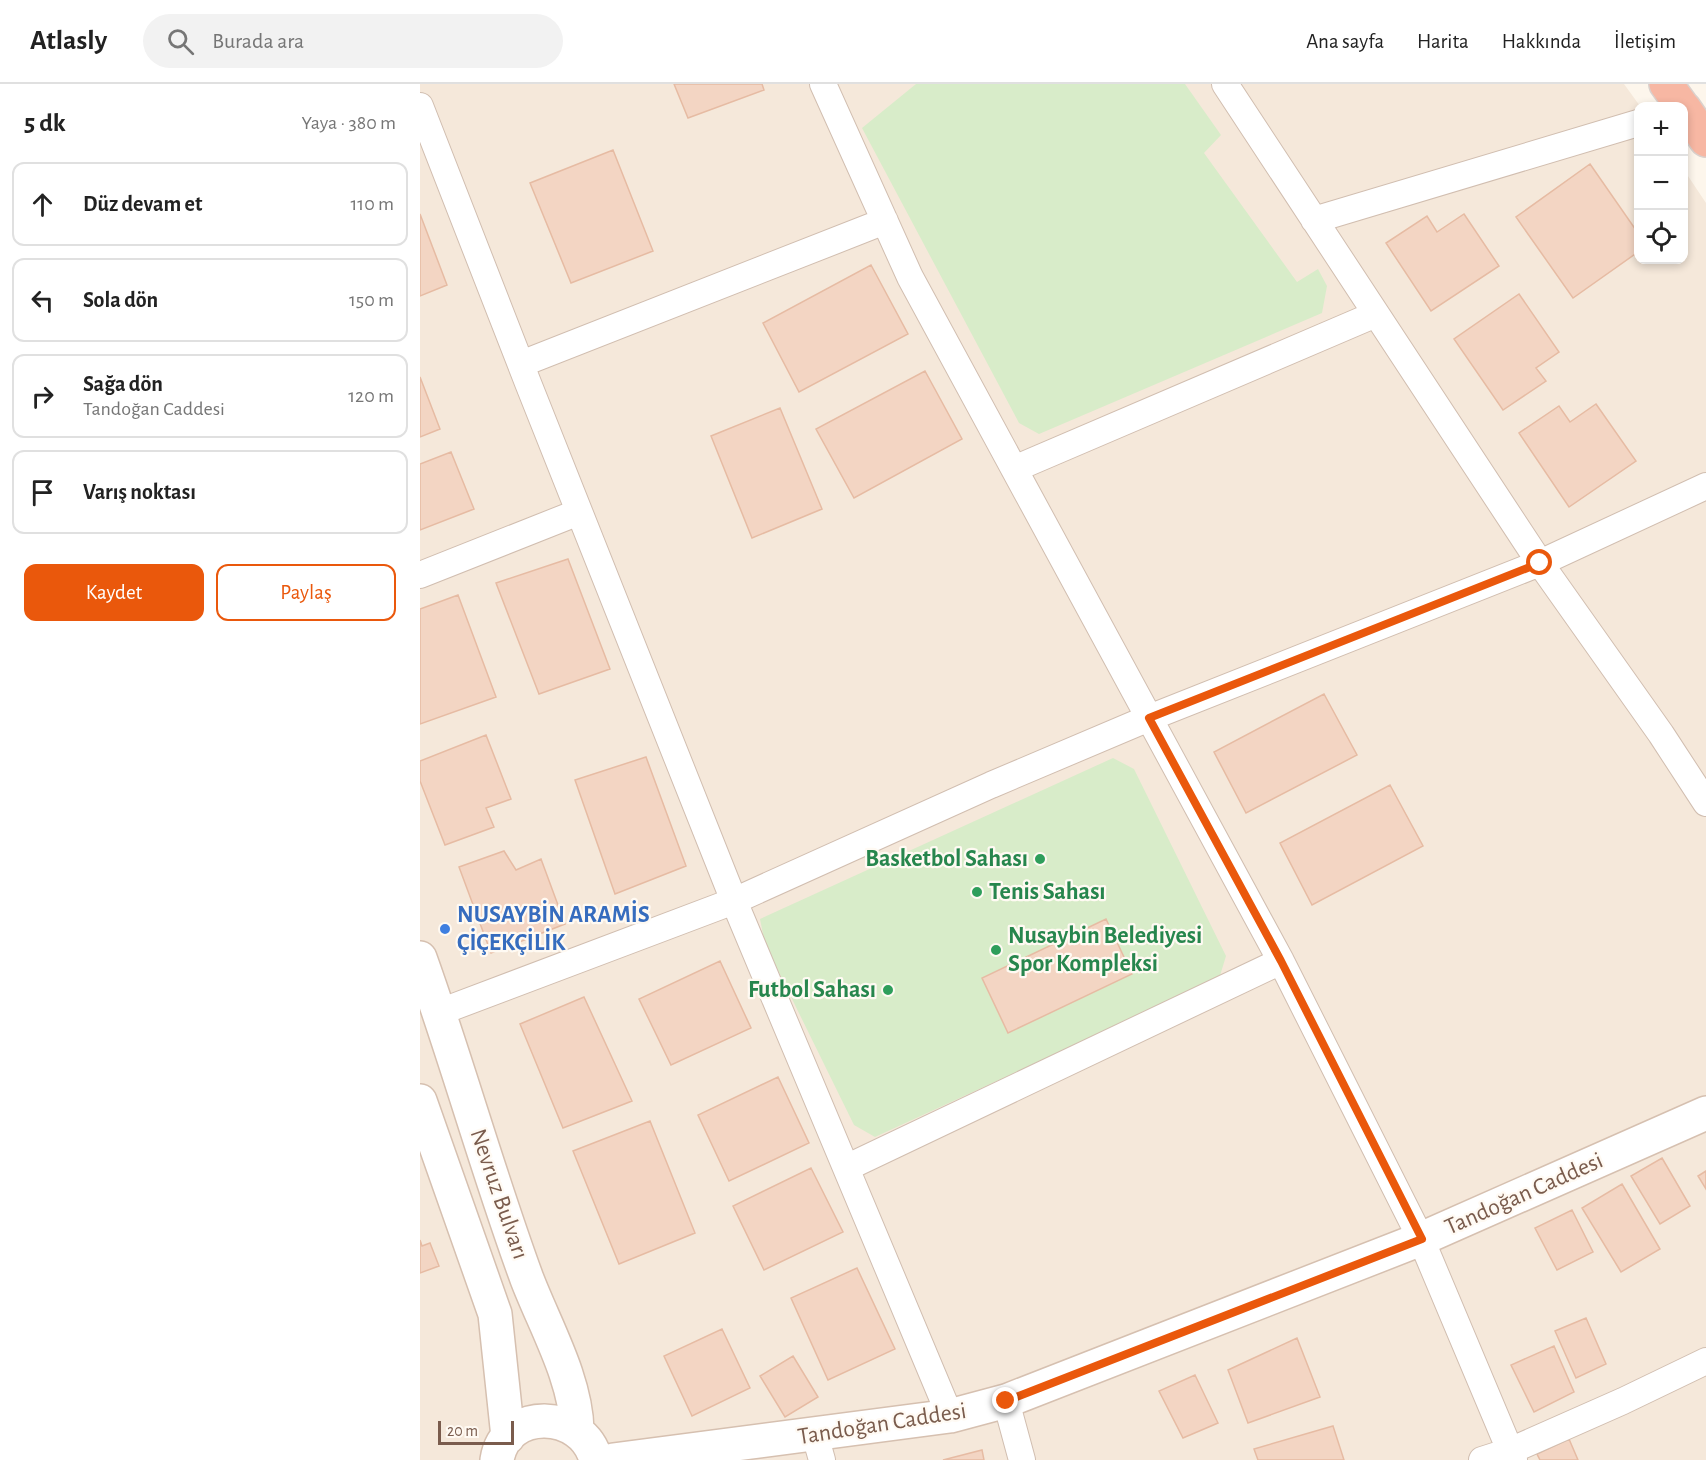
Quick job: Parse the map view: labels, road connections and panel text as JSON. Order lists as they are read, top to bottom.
{
  "streets": {
    "street": ["Nevruz Bulvarı", "Tandoğan Caddesi"]
  },
  "places": [
    "Basketbol Sahası",
    "Tenis Sahası",
    "NUSAYBİN ARAMİS ÇİÇEKÇİLİK",
    "Nusaybin Belediyesi Spor Kompleksi",
    "Futbol Sahası"
  ],
  "scale_bar": "20 m",
  "page": {
    "header": "Atlasly",
    "search": "Burada ara",
    "nav": [
      "Ana sayfa",
      "Harita",
      "Hakkında",
      "İletişim"
    ],
    "heading": ["5 dk", "Yaya · 380 m"],
    "map_buttons": ["+", "−"],
    "list": [
      ["Düz devam et", "110 m"],
      ["Sola dön", "150 m"],
      ["Sağa dön", "Tandoğan Caddesi", "120 m"],
      "Varış noktası"
    ],
    "buttons": ["Kaydet", "Paylaş"],
    "scale": "20 m"
  }
}
